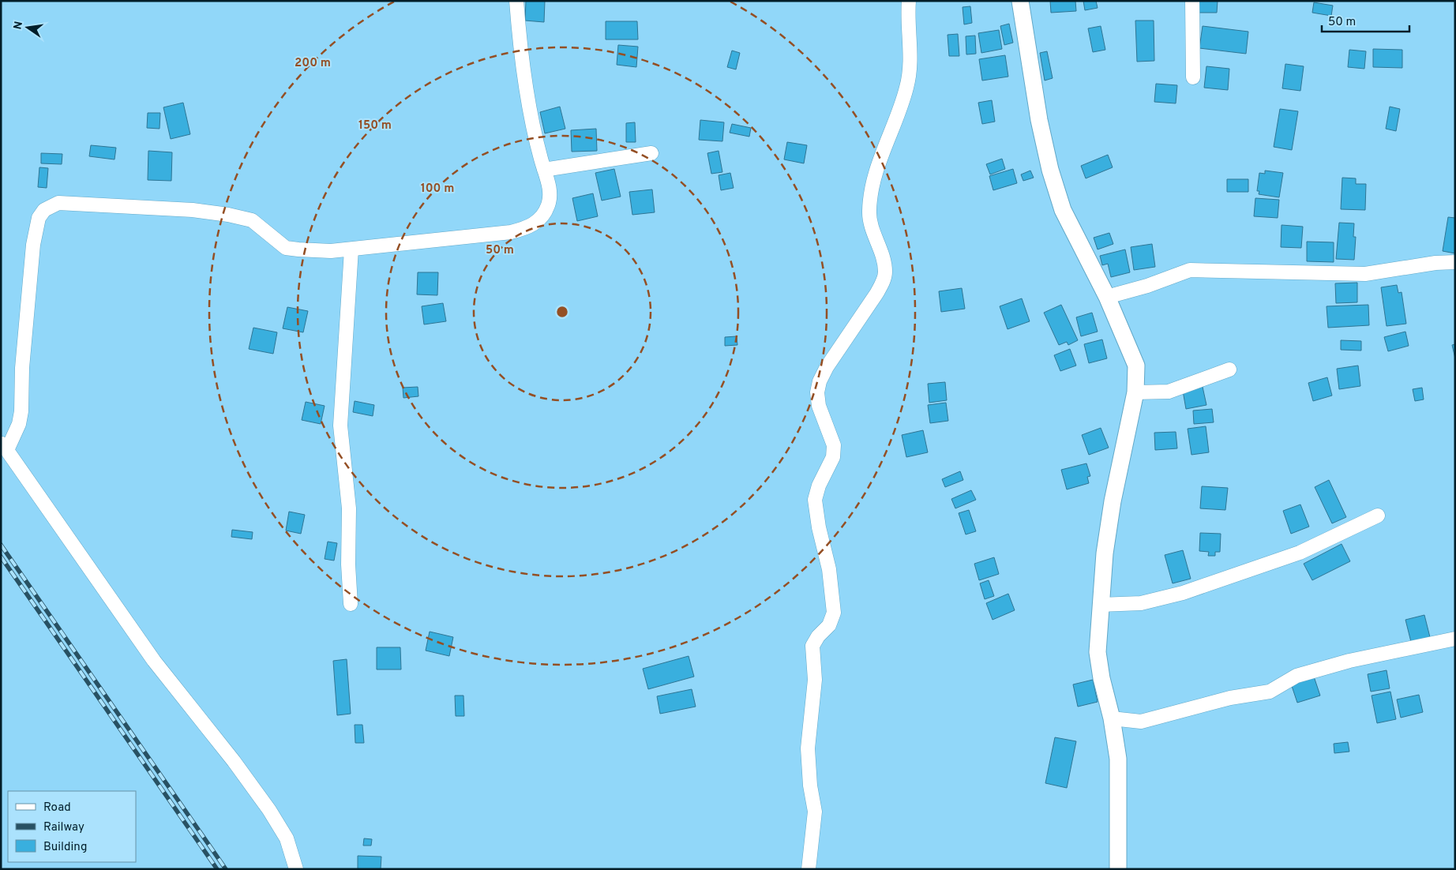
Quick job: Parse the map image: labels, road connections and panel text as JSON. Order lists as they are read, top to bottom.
{
  "legend": ["Road", "Railway", "Building"],
  "scale_bar": "50 m",
  "north": "left",
  "rings": [
    "200 m",
    "150 m",
    "100 m",
    "50 m"
  ]
}
